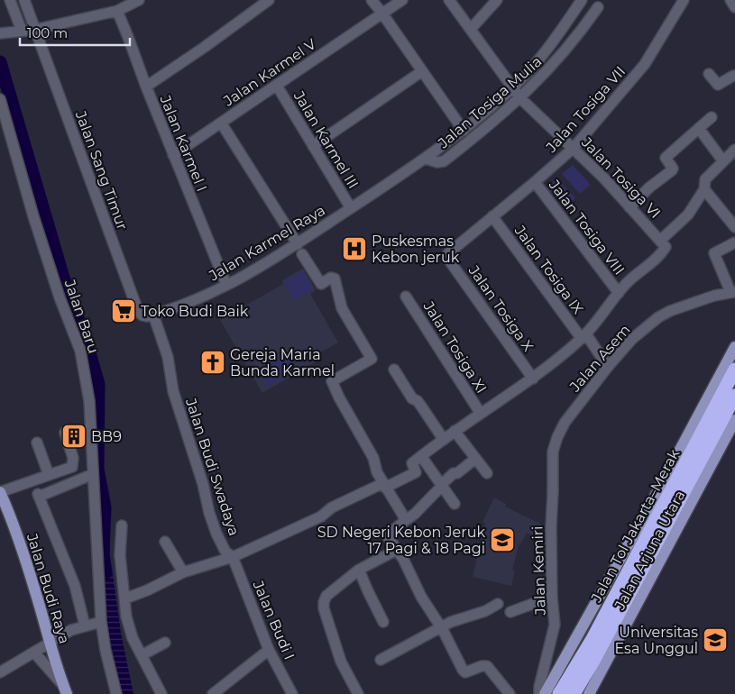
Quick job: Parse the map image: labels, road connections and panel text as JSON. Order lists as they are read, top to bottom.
{
  "streets": {
    "highway": ["Jalan Tol Jakarta–Merak"],
    "main road": ["Jalan Arjuna Utara", "Jalan Budi Raya"],
    "street": [
      "Jalan Karmel V",
      "Jalan Tosiga Mulia",
      "Jalan Tosiga VII",
      "Jalan Karmel III",
      "Jalan Karmel I",
      "Jalan Sang Timur",
      "Jalan Tosiga VI",
      "Jalan Tosiga VIII",
      "Jalan Karmel Raya",
      "Jalan Tosiga IX",
      "Jalan Tosiga X",
      "Jalan Baru",
      "Jalan Tosiga XI",
      "Jalan Asem",
      "Jalan Budi Swadaya",
      "Jalan Kemiri",
      "Jalan Budi I"
    ]
  },
  "crossings": [
    ["Jalan Karmel V", "Jalan Karmel III"],
    ["Jalan Karmel V", "Jalan Karmel I"],
    ["Jalan Tosiga Mulia", "Jalan Karmel III"],
    ["Jalan Tosiga Mulia", "Jalan Tosiga VI"],
    ["Jalan Tosiga Mulia", "Jalan Karmel Raya"],
    ["Jalan Tosiga VII", "Jalan Tosiga VI"],
    ["Jalan Tosiga VII", "Jalan Tosiga VIII"],
    ["Jalan Tosiga VII", "Jalan Tosiga IX"],
    ["Jalan Tosiga VII", "Jalan Tosiga X"],
    ["Jalan Karmel III", "Jalan Karmel Raya"],
    ["Jalan Karmel I", "Jalan Karmel Raya"],
    ["Jalan Sang Timur", "Jalan Karmel Raya"],
    ["Jalan Sang Timur", "Jalan Budi Swadaya"],
    ["Jalan Tosiga VIII", "Jalan Tosiga IX"],
    ["Jalan Tosiga VIII", "Jalan Tosiga X"],
    ["Jalan Tosiga VIII", "Jalan Tosiga XI"],
    ["Jalan Tosiga VIII", "Jalan Budi Swadaya"],
    ["Jalan Karmel Raya", "Jalan Budi Swadaya"],
    ["Jalan Tosiga IX", "Jalan Asem"],
    ["Jalan Asem", "Jalan Kemiri"],
    ["Jalan Budi Swadaya", "Jalan Budi I"]
  ],
  "places": {
    "hospital": ["Puskesmas Kebon jeruk"],
    "supermarket": ["Toko Budi Baik"],
    "church": ["Gereja Maria Bunda Karmel"],
    "building": ["BB9"],
    "school or university": ["SD Negeri Kebon Jeruk 17 Pagi & 18 Pagi", "Universitas Esa Unggul"]
  },
  "scale_bar": "100 m"
}
